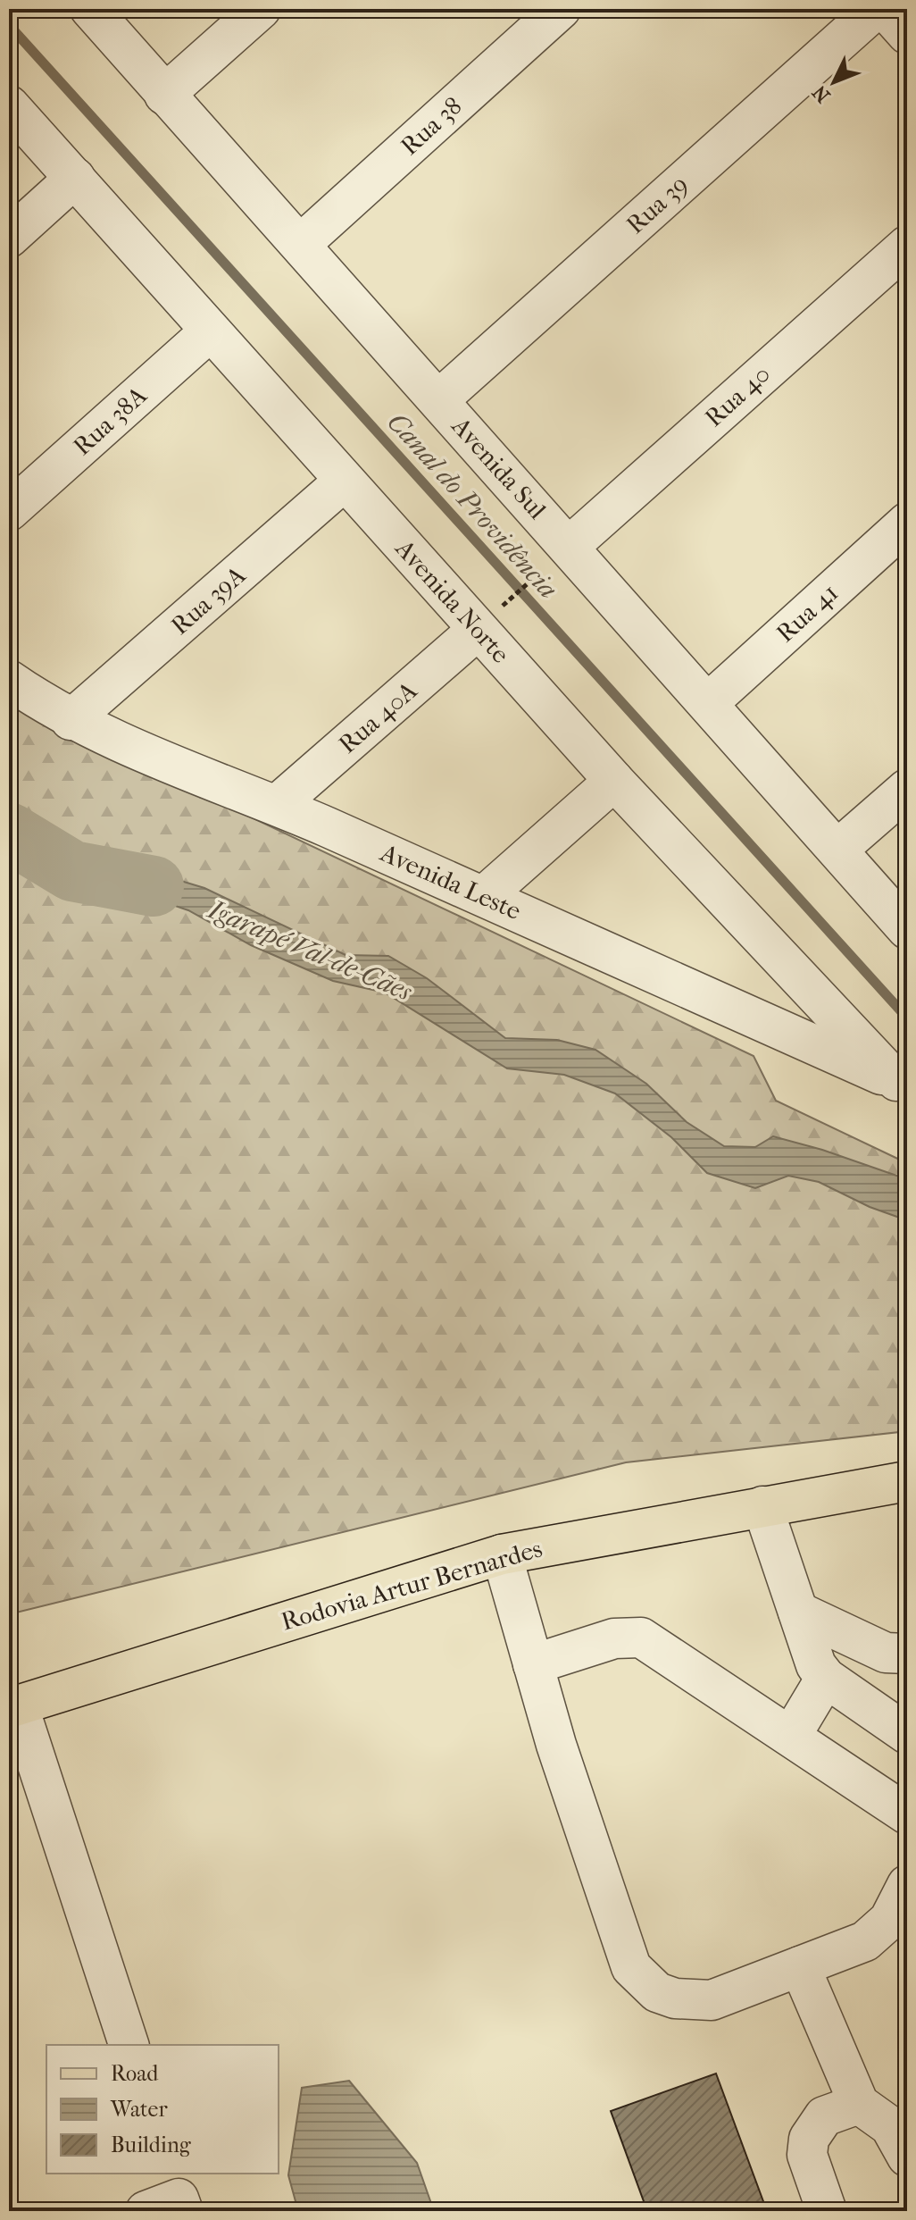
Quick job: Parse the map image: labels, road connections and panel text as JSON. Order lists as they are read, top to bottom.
{
  "streets": {
    "main road": ["Rodovia Artur Bernardes"],
    "street": [
      "Rua 38",
      "Rua 39",
      "Rua 40",
      "Rua 38A",
      "Avenida Sul",
      "Rua 39A",
      "Avenida Norte",
      "Rua 41",
      "Rua 40A",
      "Avenida Leste"
    ]
  },
  "crossings": [
    ["Rua 38", "Avenida Sul"],
    ["Rua 39", "Avenida Sul"],
    ["Rua 40", "Avenida Sul"],
    ["Rua 38A", "Avenida Norte"],
    ["Avenida Sul", "Rua 41"],
    ["Rua 39A", "Avenida Norte"],
    ["Rua 39A", "Avenida Leste"],
    ["Avenida Norte", "Rua 40A"],
    ["Avenida Norte", "Avenida Leste"],
    ["Rua 40A", "Avenida Leste"]
  ],
  "water": ["Canal do Providência", "Igarapé Val-de-Cães"],
  "legend": ["Road", "Water", "Building"],
  "north": "bottom left"
}
